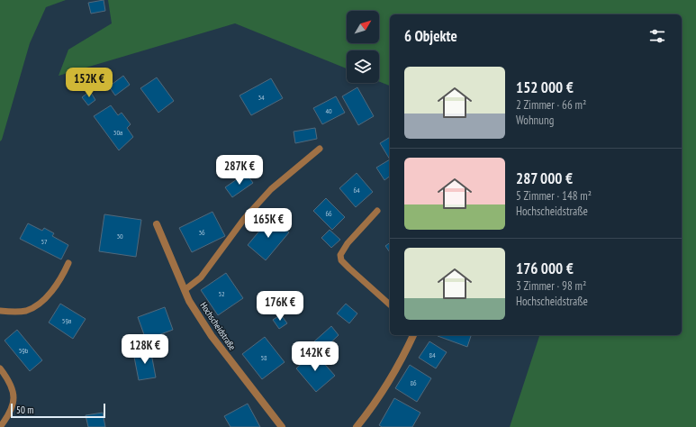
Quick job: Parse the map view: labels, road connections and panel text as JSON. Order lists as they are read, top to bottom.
{
  "streets": {
    "street": ["Hochscheidstraße"]
  },
  "house_numbers": [
    "34",
    "40",
    "30a",
    "64",
    "66",
    "36",
    "30",
    "57",
    "52",
    "59a",
    "59b",
    "84",
    "58",
    "86"
  ],
  "scale_bar": "50 m",
  "north": "top right",
  "page": {
    "heading": "6 Objekte",
    "list": [
      {
        "name": "152 000 €",
        "note": "2 Zimmer · 66 m² · Wohnung"
      },
      {
        "name": "287 000 €",
        "note": "5 Zimmer · 148 m² · Hochscheidstraße"
      },
      {
        "name": "176 000 €",
        "note": "3 Zimmer · 98 m² · Hochscheidstraße"
      }
    ],
    "price": [
      "152K €",
      "287K €",
      "165K €",
      "176K €",
      "128K €",
      "142K €"
    ],
    "scale": "50 m"
  }
}
